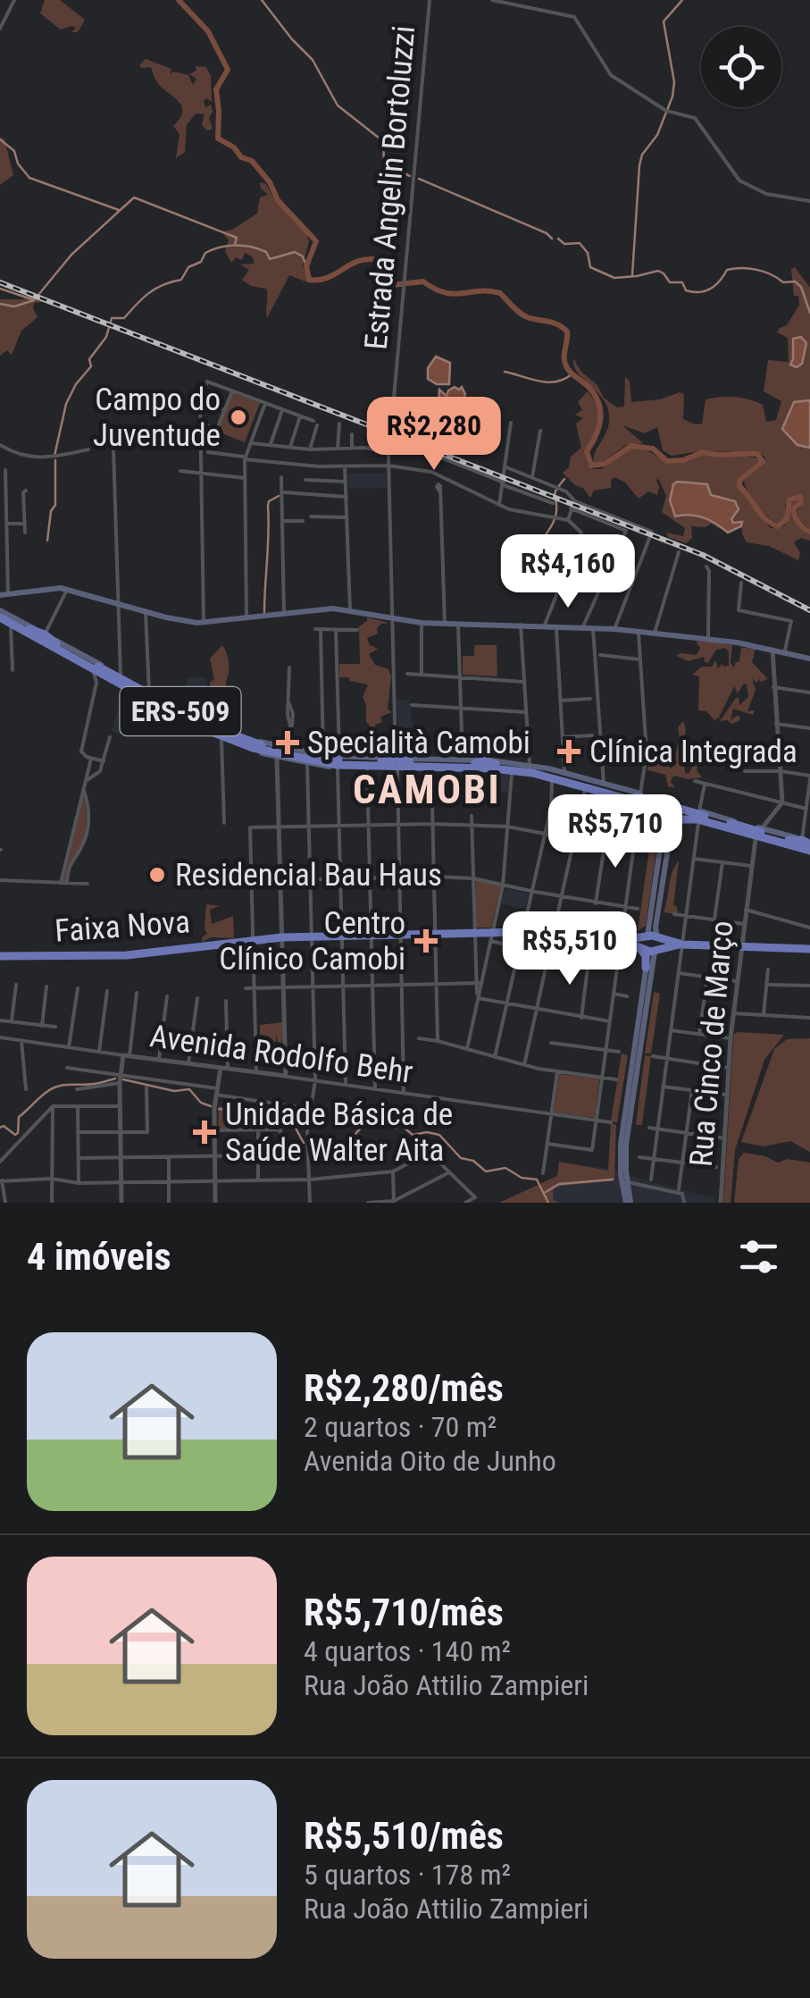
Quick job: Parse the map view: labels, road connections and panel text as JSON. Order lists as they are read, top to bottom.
{
  "streets": {
    "highway": ["ERS-509", "Faixa Nova"],
    "street": ["Estrada Angelin Bortoluzzi", "Rua Cinco de Março", "Avenida Rodolfo Behr"]
  },
  "crossings": [
    ["Estrada Angelin Bortoluzzi", "ERS-509"],
    ["ERS-509", "Rua Cinco de Março"],
    ["Faixa Nova", "Rua Cinco de Março"]
  ],
  "districts": ["CAMOBI"],
  "places": {
    "other": ["Campo do Juventude", "Residencial Bau Haus"],
    "health": [
      "Specialità Camobi",
      "Clínica Integrada",
      "Centro Clínico Camobi",
      "Unidade Básica de Saúde Walter Aita"
    ]
  },
  "page": {
    "price": [
      "R$2,280",
      "R$4,160",
      "R$5,710",
      "R$5,510"
    ],
    "heading": "4 imóveis",
    "list": [
      {
        "name": "R$2,280/mês",
        "note": "2 quartos · 70 m² · Avenida Oito de Junho"
      },
      {
        "name": "R$5,710/mês",
        "note": "4 quartos · 140 m² · Rua João Attilio Zampieri"
      },
      {
        "name": "R$5,510/mês",
        "note": "5 quartos · 178 m² · Rua João Attilio Zampieri"
      }
    ]
  }
}
